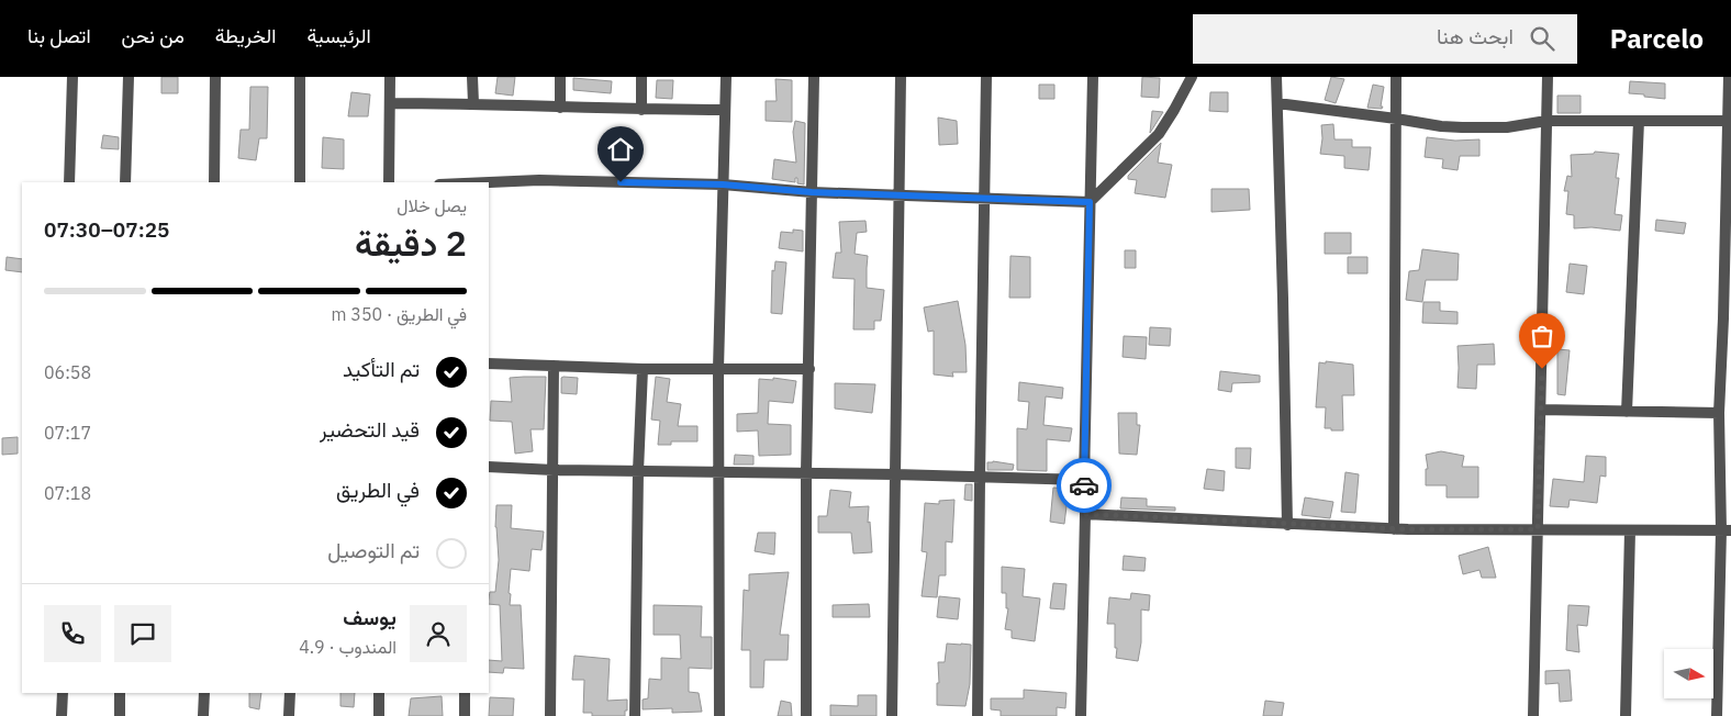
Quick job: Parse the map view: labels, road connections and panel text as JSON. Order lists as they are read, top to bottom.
{
  "north": "right",
  "page": {
    "header": "Parcelo",
    "search": "ابحث هنا",
    "nav": [
      "الرئيسية",
      "الخريطة",
      "من نحن",
      "اتصل بنا"
    ],
    "heading": ["2 دقيقة", "يصل خلال", "07:25–07:30"],
    "panel": ["يوسف", "المندوب · 4.9"],
    "bar": "في الطريق · 350 m",
    "list": [
      ["تم التأكيد", "06:58"],
      ["قيد التحضير", "07:17"],
      ["في الطريق", "07:18"],
      "تم التوصيل"
    ]
  }
}
